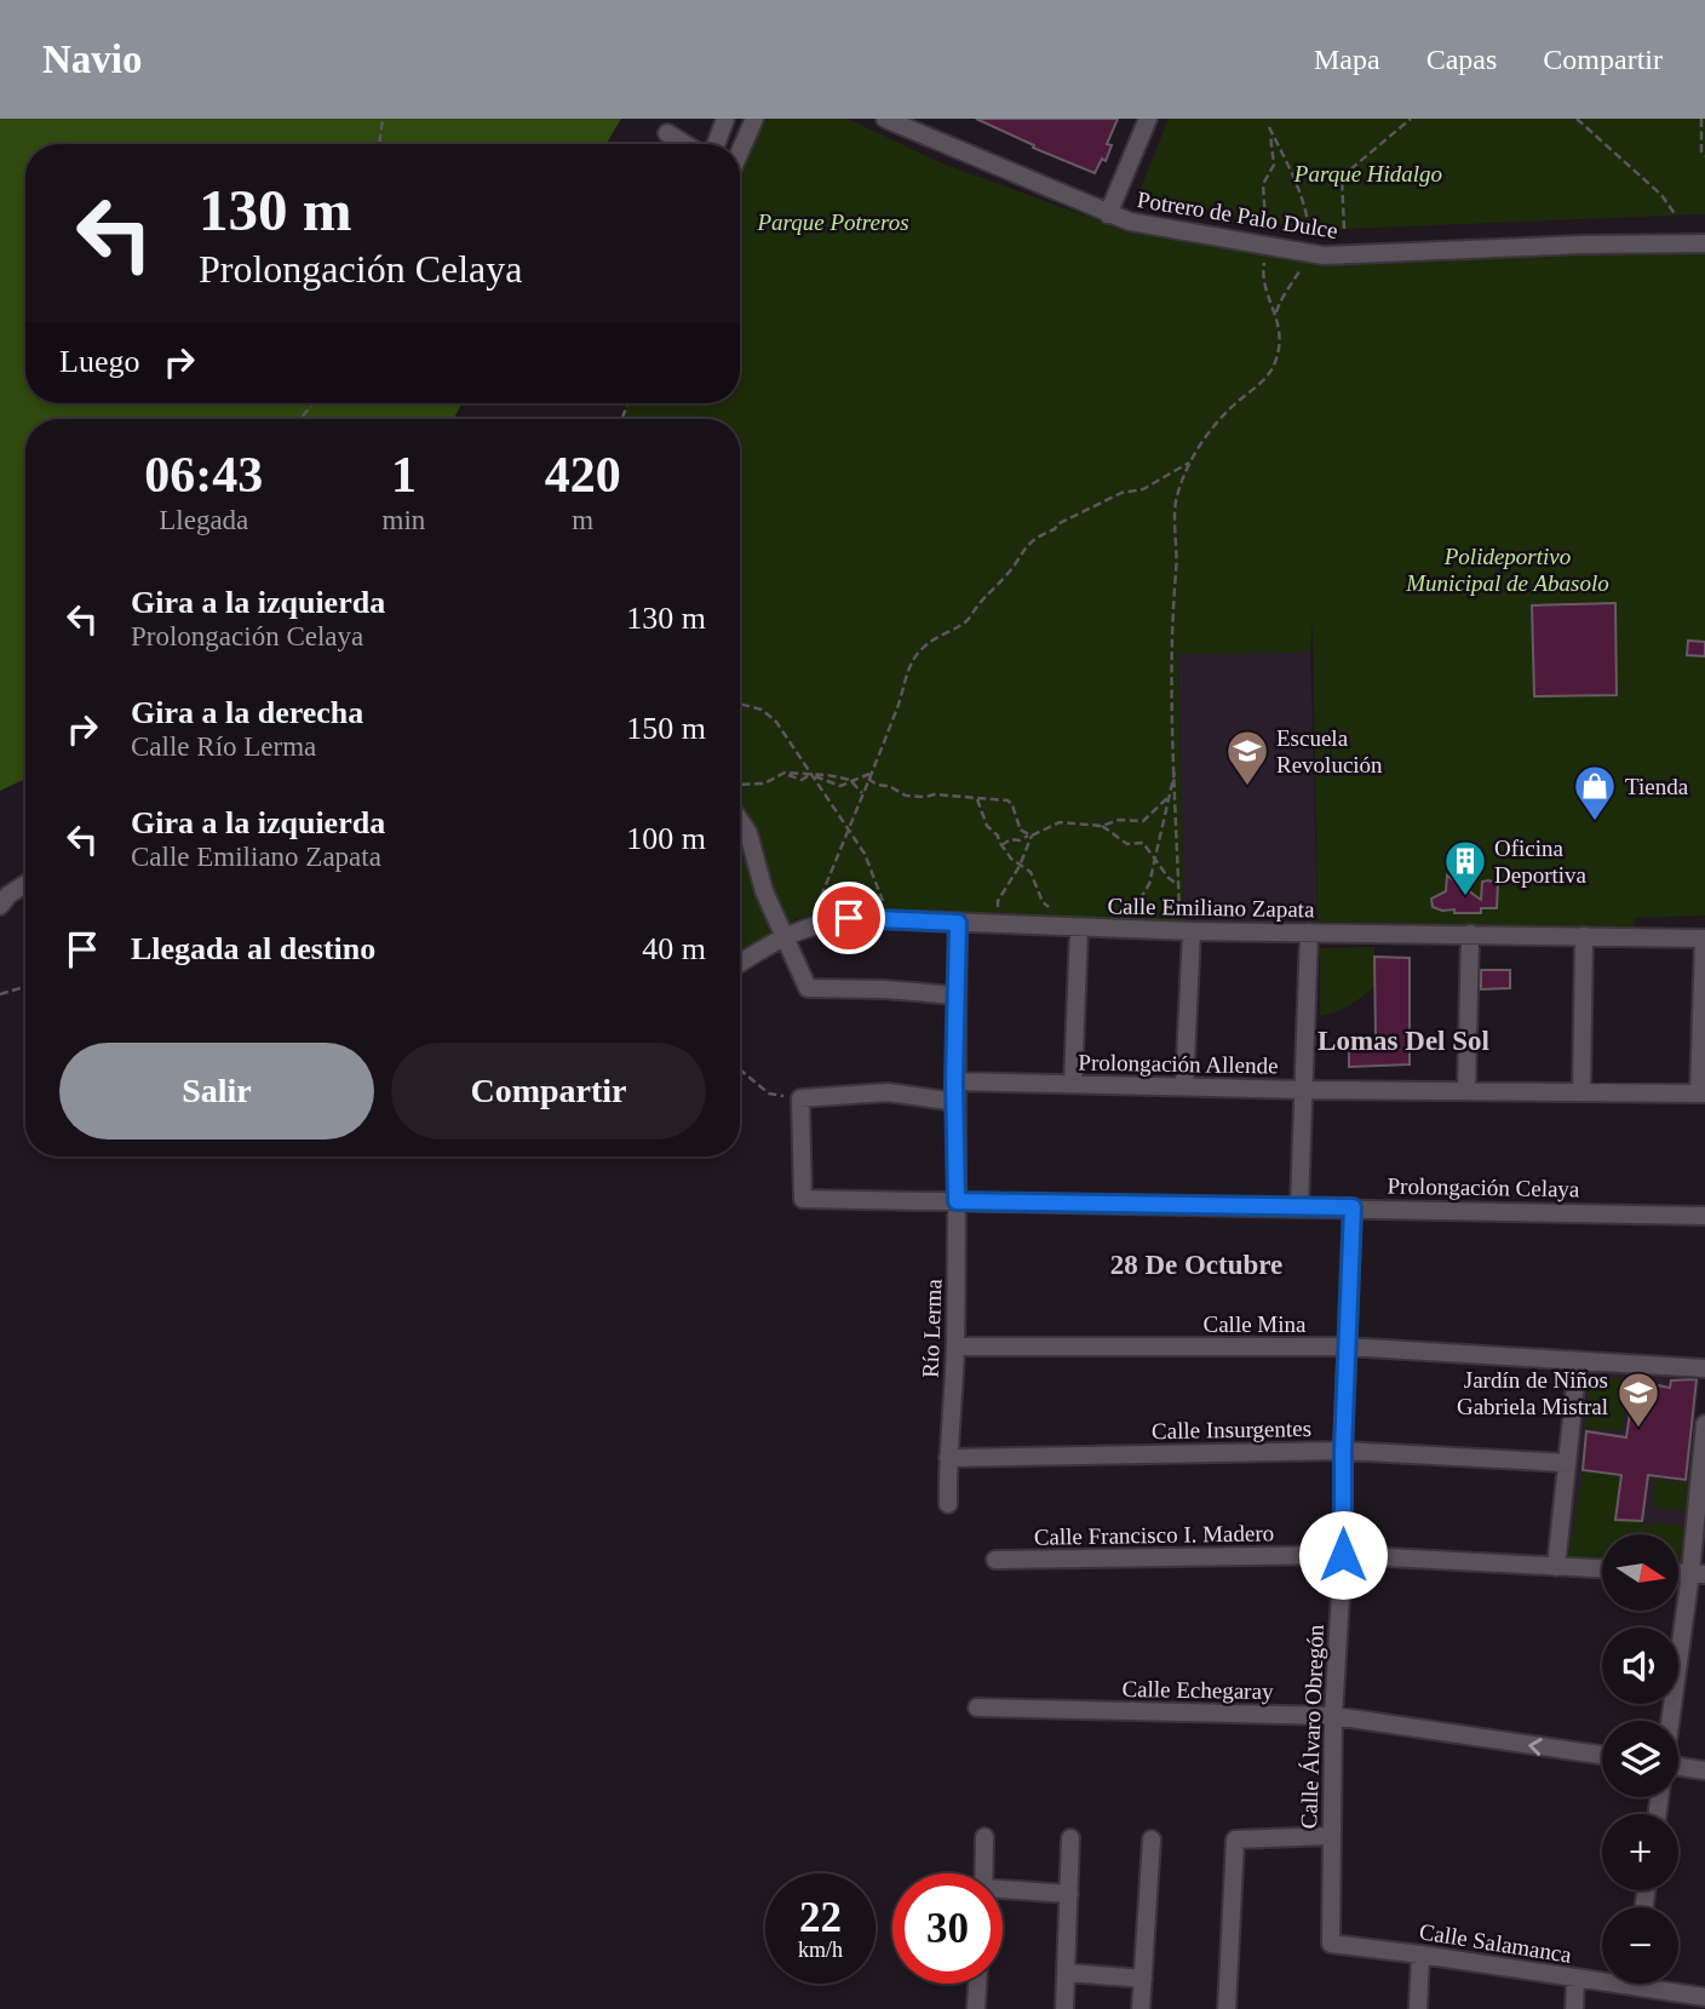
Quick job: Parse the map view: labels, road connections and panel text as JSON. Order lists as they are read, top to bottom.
{
  "streets": {
    "street": [
      "Potrero de Palo Dulce",
      "Calle Emiliano Zapata",
      "Prolongación Allende",
      "Prolongación Celaya",
      "Calle Mina",
      "Río Lerma",
      "Calle Insurgentes",
      "Calle Francisco I. Madero",
      "Calle Echegaray",
      "Calle Álvaro Obregón",
      "Calle Salamanca"
    ]
  },
  "crossings": [
    ["Calle Emiliano Zapata", "Río Lerma"],
    ["Prolongación Allende", "Río Lerma"],
    ["Prolongación Celaya", "Río Lerma"],
    ["Prolongación Celaya", "Calle Álvaro Obregón"],
    ["Calle Mina", "Río Lerma"],
    ["Calle Mina", "Calle Álvaro Obregón"],
    ["Río Lerma", "Calle Insurgentes"],
    ["Calle Insurgentes", "Calle Álvaro Obregón"],
    ["Calle Francisco I. Madero", "Calle Álvaro Obregón"],
    ["Calle Echegaray", "Calle Álvaro Obregón"],
    ["Calle Álvaro Obregón", "Calle Salamanca"]
  ],
  "one_way": ["Calle Echegaray"],
  "districts": ["Lomas Del Sol", "28 De Octubre"],
  "parks": ["Parque Hidalgo", "Parque Potreros", "Polideportivo Municipal de Abasolo"],
  "places": {
    "school or university": ["Escuela Revolución", "Jardín de Niños Gabriela Mistral"],
    "shop": ["Tienda"],
    "building": ["Oficina Deportiva"]
  },
  "north": "right",
  "page": {
    "header": "Navio",
    "nav": ["Mapa", "Capas", "Compartir"],
    "turn": ["130 m", "Prolongación Celaya"],
    "then": "Luego",
    "eta": [
      "06:43",
      "Llegada",
      "1",
      "min",
      "420",
      "m"
    ],
    "list": [
      {
        "name": "Gira a la izquierda",
        "note": "Prolongación Celaya",
        "value": "130 m"
      },
      {
        "name": "Gira a la derecha",
        "note": "Calle Río Lerma",
        "value": "150 m"
      },
      {
        "name": "Gira a la izquierda",
        "note": "Calle Emiliano Zapata",
        "value": "100 m"
      },
      {
        "name": "Llegada al destino",
        "value": "40 m"
      }
    ],
    "buttons": ["Salir", "Compartir"],
    "map_buttons": ["+", "−"],
    "speed": "22 km/h",
    "limit": "30"
  }
}
